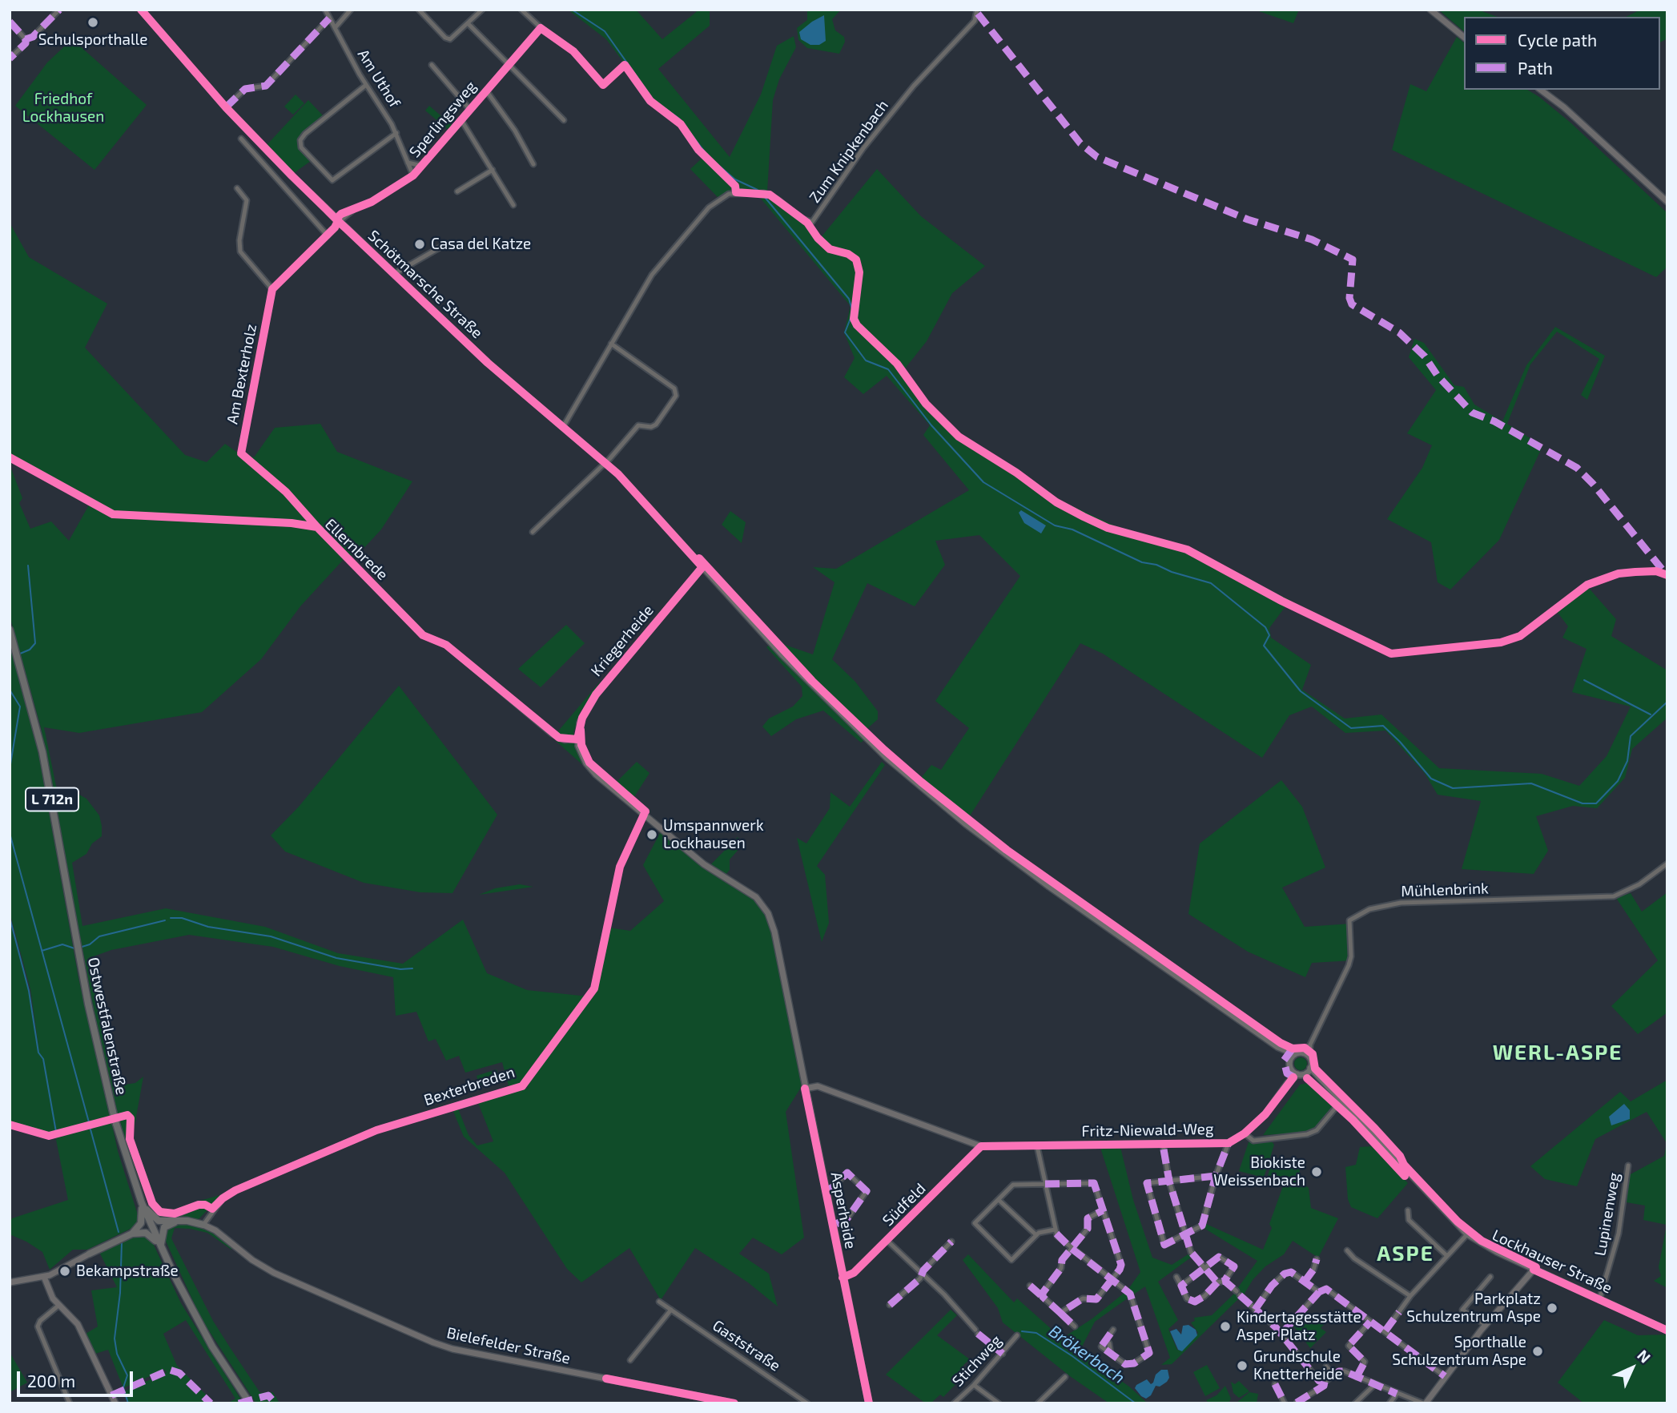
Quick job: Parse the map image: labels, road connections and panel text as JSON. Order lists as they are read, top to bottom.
{
  "streets": {
    "main road": ["L 712n", "Ostwestfalenstraße"],
    "street": [
      "Am Uthof",
      "Sperlingsweg",
      "Zum Knipkenbach",
      "Schötmarsche Straße",
      "Am Bexterholz",
      "Ellernbrede",
      "Kriegerheide",
      "Mühlenbrink",
      "Bexterbreden",
      "Fritz-Niewald-Weg",
      "Südfeld",
      "Asperheide",
      "Lupinenweg",
      "Lockhauser Straße",
      "Bielefelder Straße",
      "Gaststraße",
      "Stichweg"
    ]
  },
  "crossings": [
    ["Am Uthof", "Sperlingsweg"],
    ["Sperlingsweg", "Schötmarsche Straße"],
    ["Zum Knipkenbach", "Schötmarsche Straße"],
    ["Schötmarsche Straße", "Kriegerheide"],
    ["Am Bexterholz", "Ellernbrede"],
    ["Ellernbrede", "Kriegerheide"],
    ["Ellernbrede", "Asperheide"],
    ["Kriegerheide", "Asperheide"],
    ["Bexterbreden", "Asperheide"],
    ["Bexterbreden", "Bielefelder Straße"],
    ["Fritz-Niewald-Weg", "Südfeld"],
    ["Fritz-Niewald-Weg", "Asperheide"],
    ["Südfeld", "Asperheide"],
    ["Lupinenweg", "Lockhauser Straße"]
  ],
  "districts": ["WERL-ASPE", "ASPE"],
  "water": ["Brökerbach"],
  "parks": ["Friedhof Lockhausen"],
  "places": [
    "Schulsporthalle",
    "Casa del Katze",
    "Umspannwerk Lockhausen",
    "Biokiste Weissenbach",
    "Bekampstraße",
    "Parkplatz Schulzentrum Aspe",
    "Kindertagesstätte Asper Platz",
    "Sporthalle Schulzentrum Aspe",
    "Grundschule Knetterheide"
  ],
  "legend": ["Cycle path", "Path"],
  "scale_bar": "200 m",
  "north": "top right"
}
